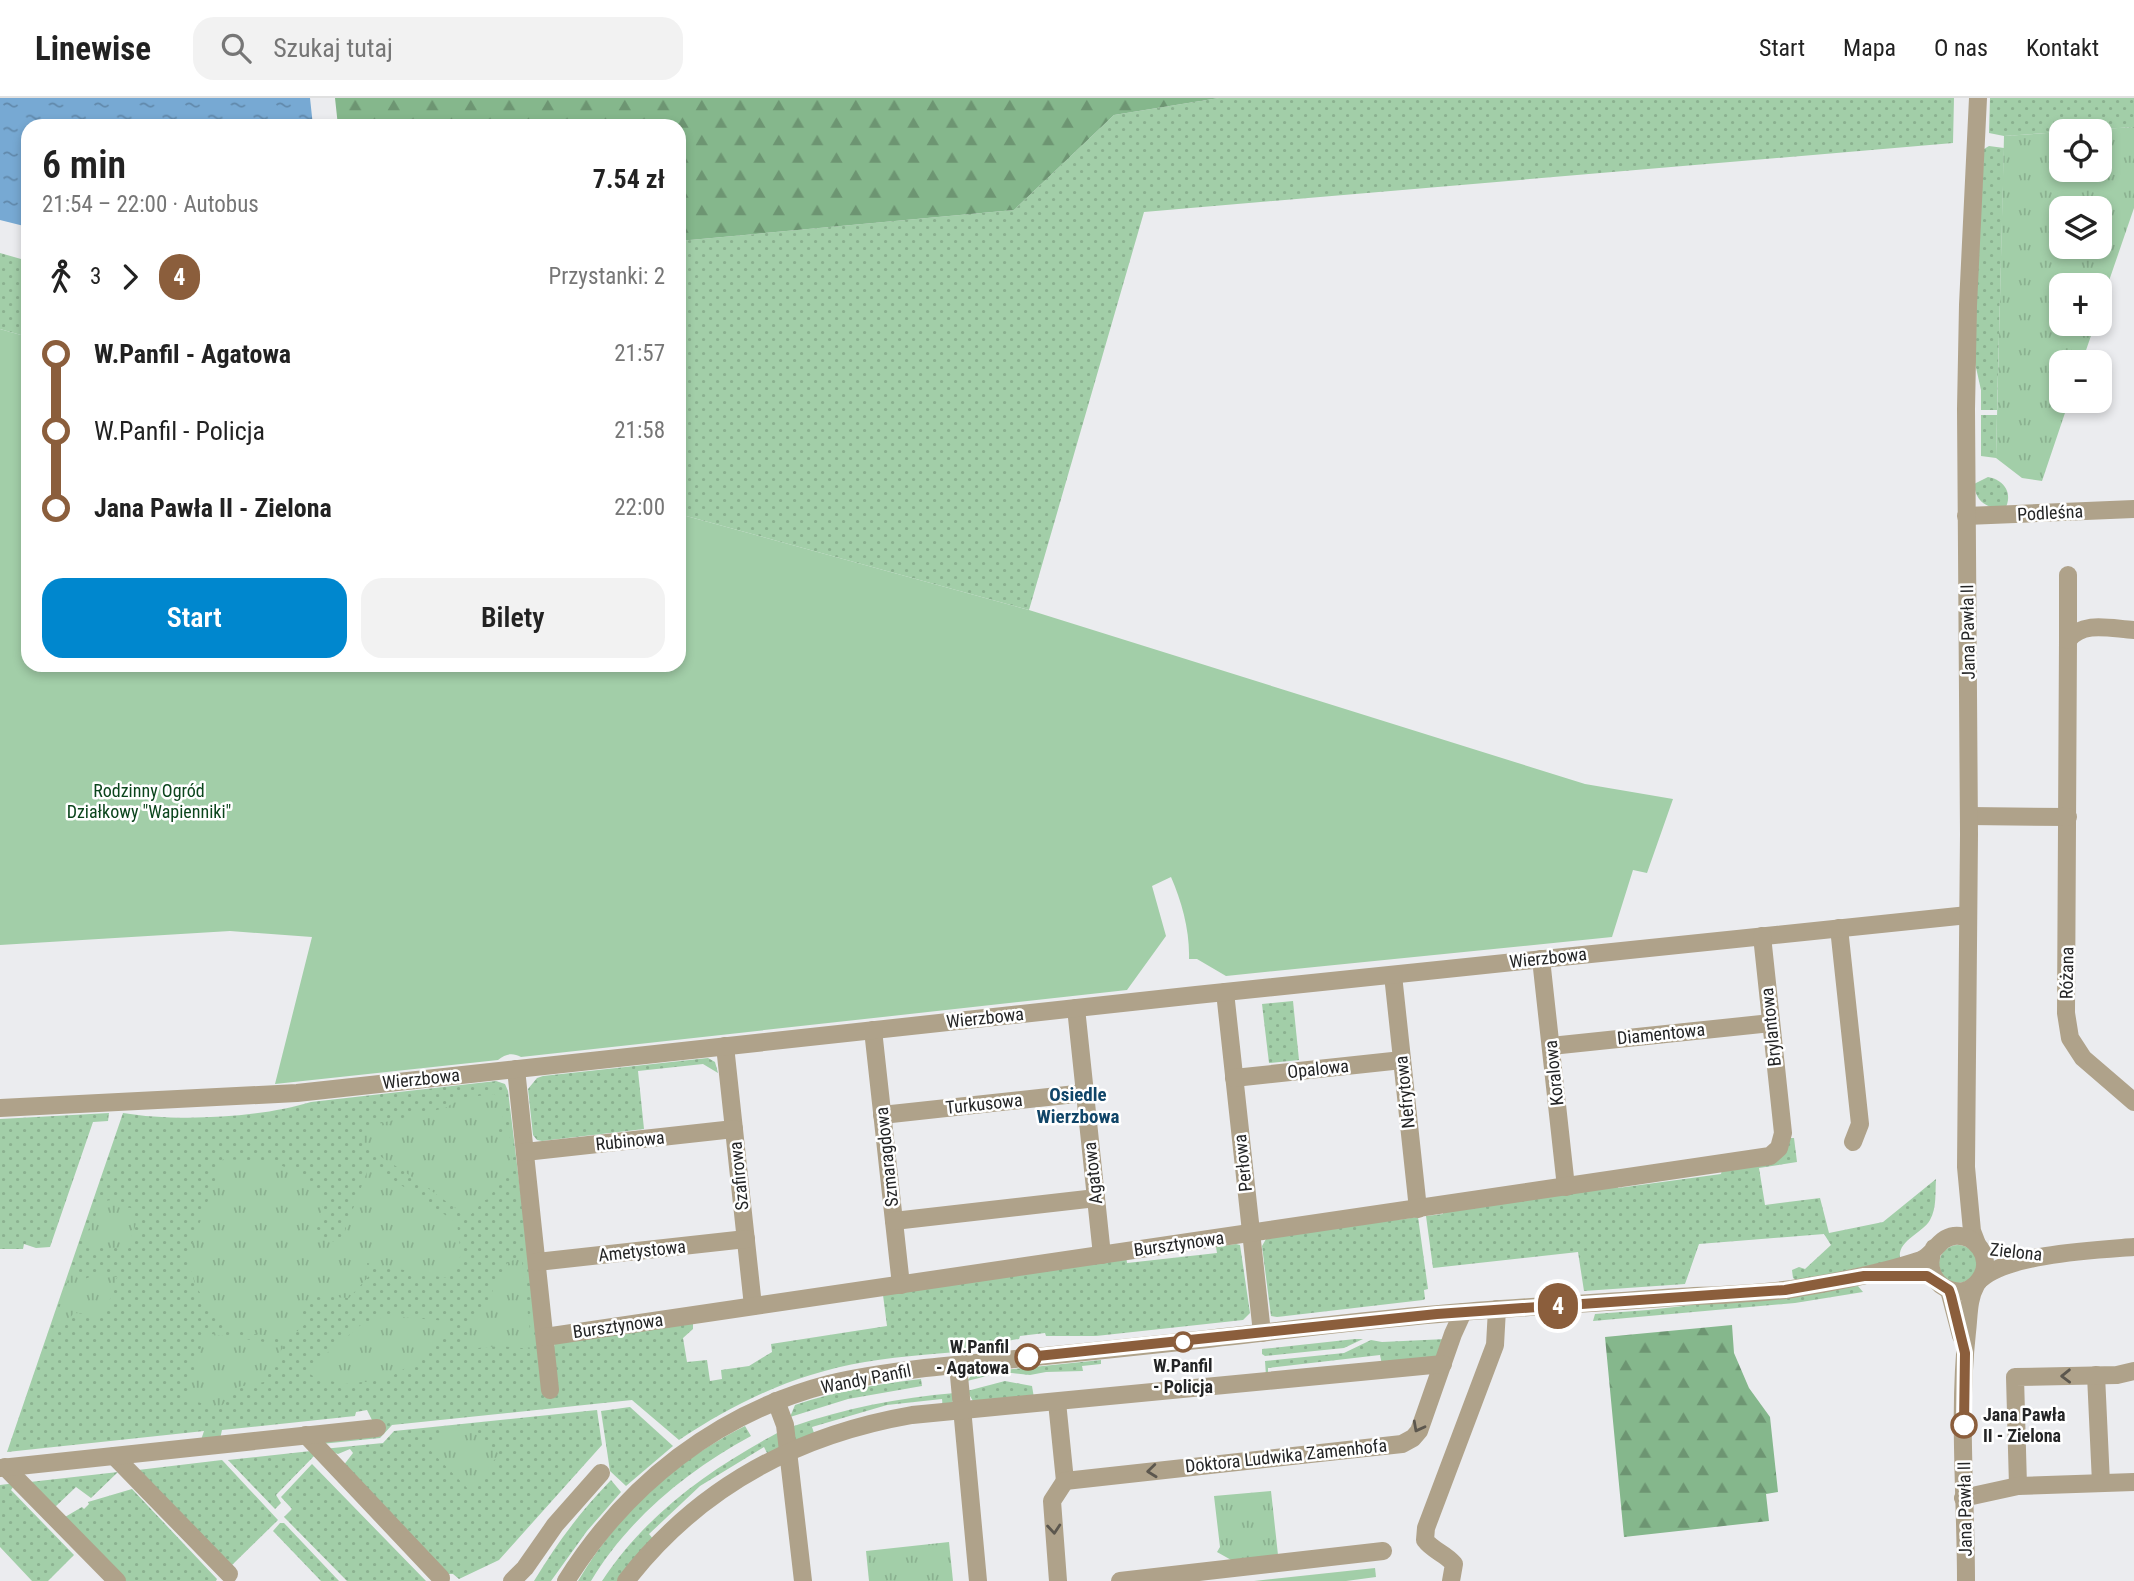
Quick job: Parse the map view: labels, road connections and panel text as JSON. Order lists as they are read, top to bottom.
{
  "streets": {
    "street": [
      "Podleśna",
      "Jana Pawła II",
      "Wierzbowa",
      "Różana",
      "Brylantowa",
      "Diamentowa",
      "Opalowa",
      "Koralowa",
      "Nefrytowa",
      "Turkusowa",
      "Rubinowa",
      "Szmaragdowa",
      "Perłowa",
      "Agatowa",
      "Szafirowa",
      "Bursztynowa",
      "Ametystowa",
      "Zielona",
      "Wandy Panfil",
      "Doktora Ludwika Zamenhofa"
    ]
  },
  "crossings": [
    ["Podleśna", "Jana Pawła II"],
    ["Jana Pawła II", "Wierzbowa"],
    ["Jana Pawła II", "Zielona"],
    ["Jana Pawła II", "Wandy Panfil"],
    ["Wierzbowa", "Brylantowa"],
    ["Wierzbowa", "Koralowa"],
    ["Wierzbowa", "Nefrytowa"],
    ["Wierzbowa", "Szmaragdowa"],
    ["Wierzbowa", "Perłowa"],
    ["Wierzbowa", "Agatowa"],
    ["Wierzbowa", "Szafirowa"],
    ["Brylantowa", "Diamentowa"],
    ["Brylantowa", "Bursztynowa"],
    ["Diamentowa", "Koralowa"],
    ["Opalowa", "Nefrytowa"],
    ["Opalowa", "Perłowa"],
    ["Koralowa", "Bursztynowa"],
    ["Nefrytowa", "Bursztynowa"],
    ["Turkusowa", "Szmaragdowa"],
    ["Turkusowa", "Agatowa"],
    ["Rubinowa", "Szafirowa"],
    ["Szmaragdowa", "Bursztynowa"],
    ["Perłowa", "Bursztynowa"],
    ["Perłowa", "Wandy Panfil"],
    ["Agatowa", "Bursztynowa"],
    ["Szafirowa", "Bursztynowa"],
    ["Szafirowa", "Ametystowa"],
    ["Zielona", "Wandy Panfil"],
    ["Wandy Panfil", "Doktora Ludwika Zamenhofa"]
  ],
  "districts": ["Osiedle Wierzbowa"],
  "parks": ["Rodzinny Ogród Działkowy \"Wapienniki\""],
  "places": ["W.Panfil - Policja", "W.Panfil - Agatowa", "Jana Pawła II - Zielona"],
  "lines": ["bus line 4"],
  "page": {
    "header": "Linewise",
    "search": "Szukaj tutaj",
    "nav": [
      "Start",
      "Mapa",
      "O nas",
      "Kontakt"
    ],
    "on_map": "4",
    "map_buttons": ["+", "−"],
    "heading": ["6 min", "21:54 – 22:00 · Autobus", "7.54 zł"],
    "legs": ["3", "4", "Przystanki: 2"],
    "list": [
      {
        "name": "W.Panfil - Agatowa",
        "value": "21:57"
      },
      {
        "name": "W.Panfil - Policja",
        "value": "21:58"
      },
      {
        "name": "Jana Pawła II - Zielona",
        "value": "22:00"
      }
    ],
    "buttons": ["Start", "Bilety"]
  }
}
